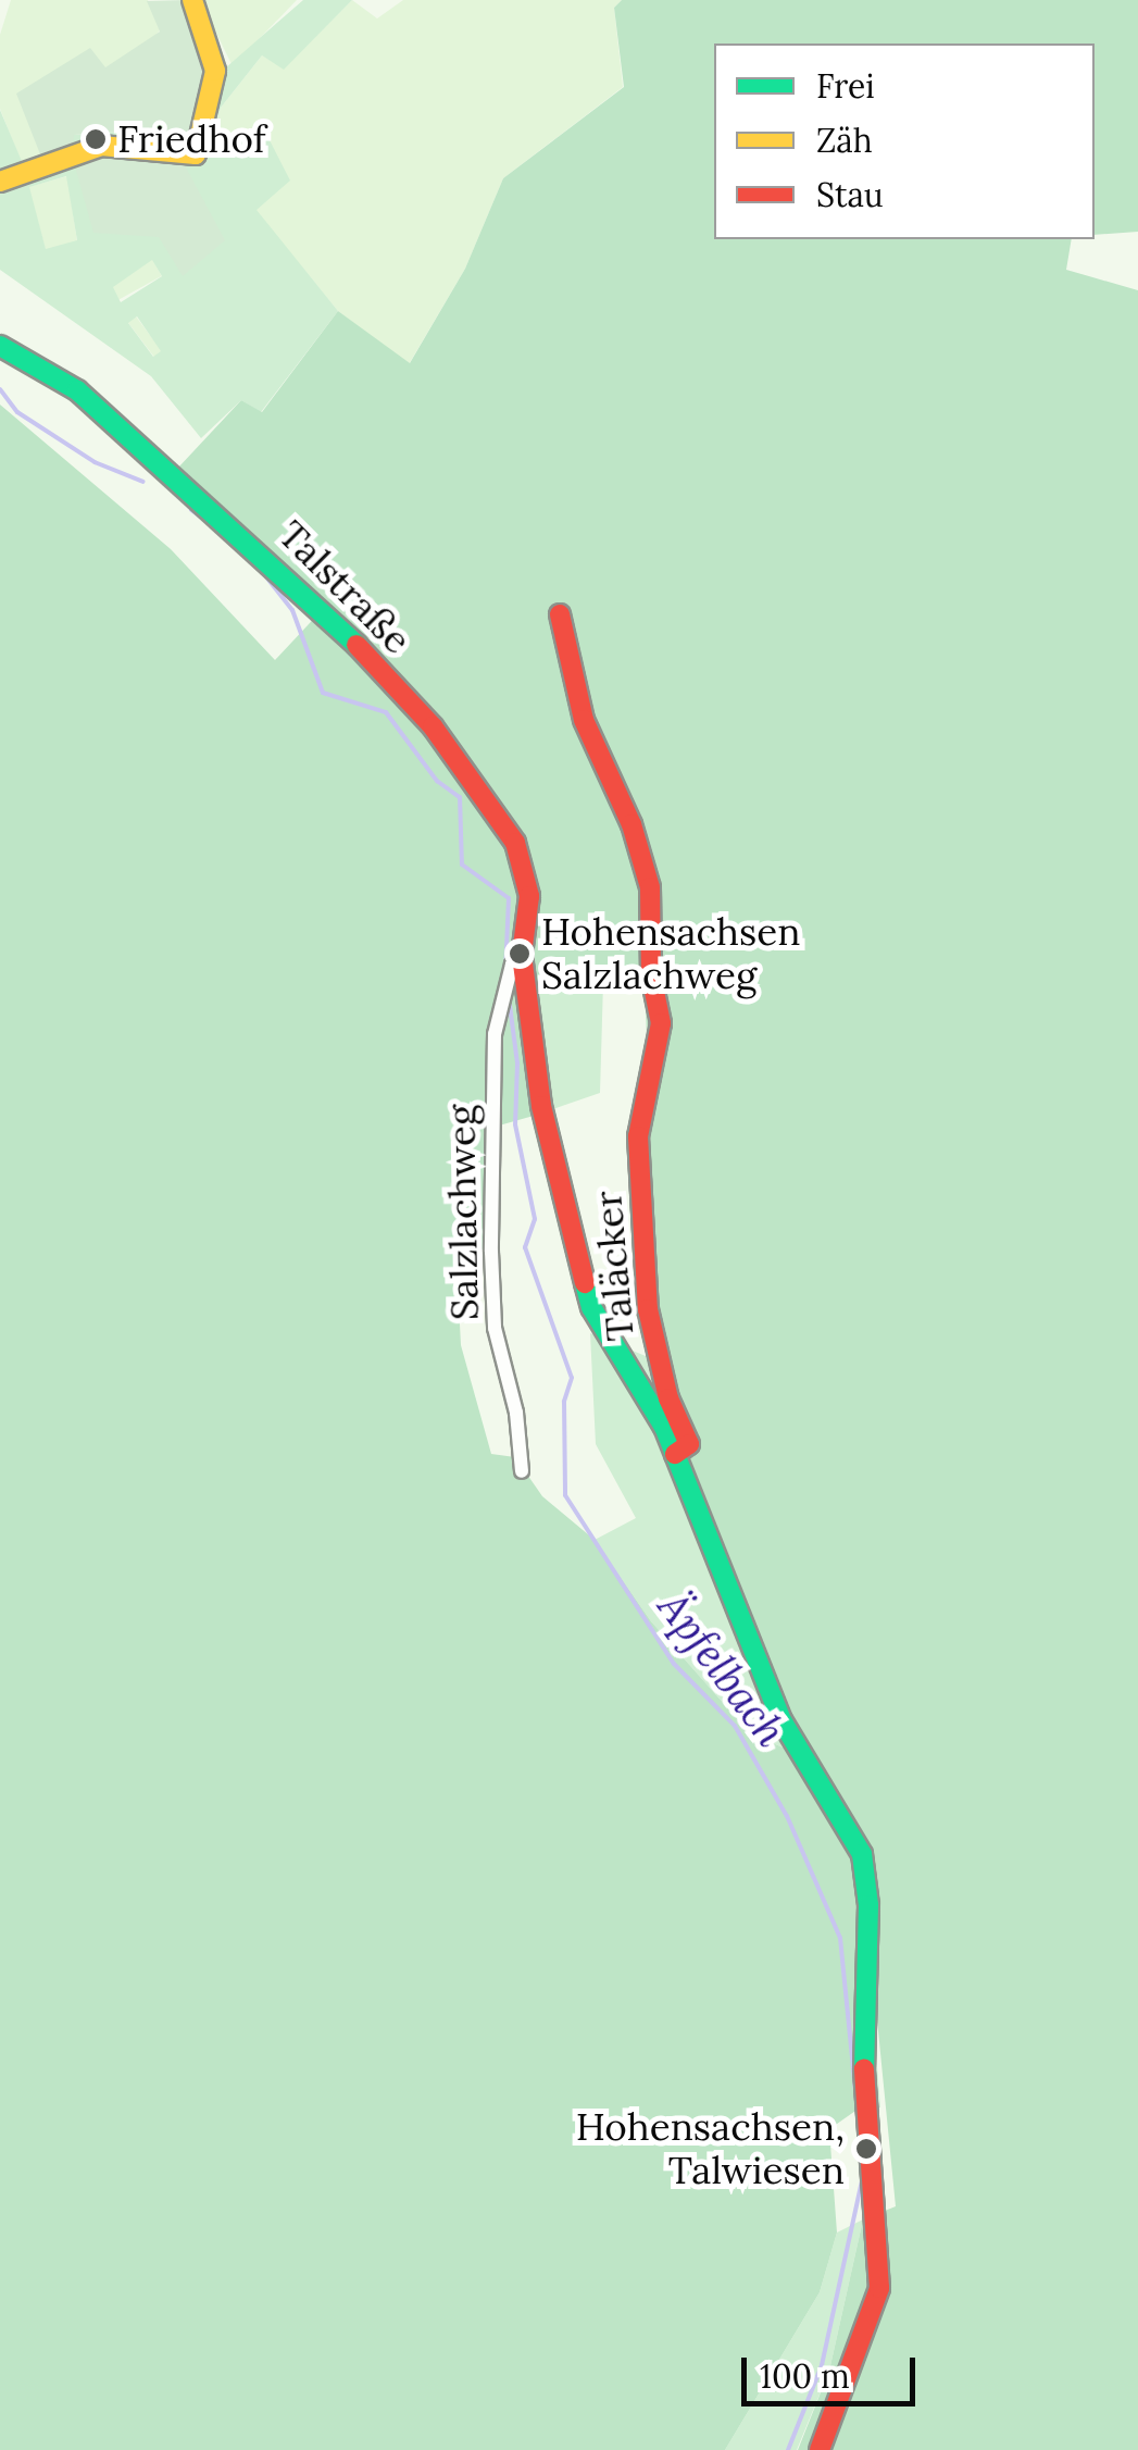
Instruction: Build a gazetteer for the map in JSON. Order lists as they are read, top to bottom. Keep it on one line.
{"streets":{"street":["Talstraße","Salzlachweg","Taläcker"]},"crossings":[["Talstraße","Salzlachweg"],["Talstraße","Taläcker"],["Salzlachweg","Taläcker"]],"water":["Äpfelbach"],"places":["Friedhof","Hohensachsen Salzlachweg","Hohensachsen, Talwiesen"],"legend":["Frei","Zäh","Stau"],"scale_bar":"100 m"}
